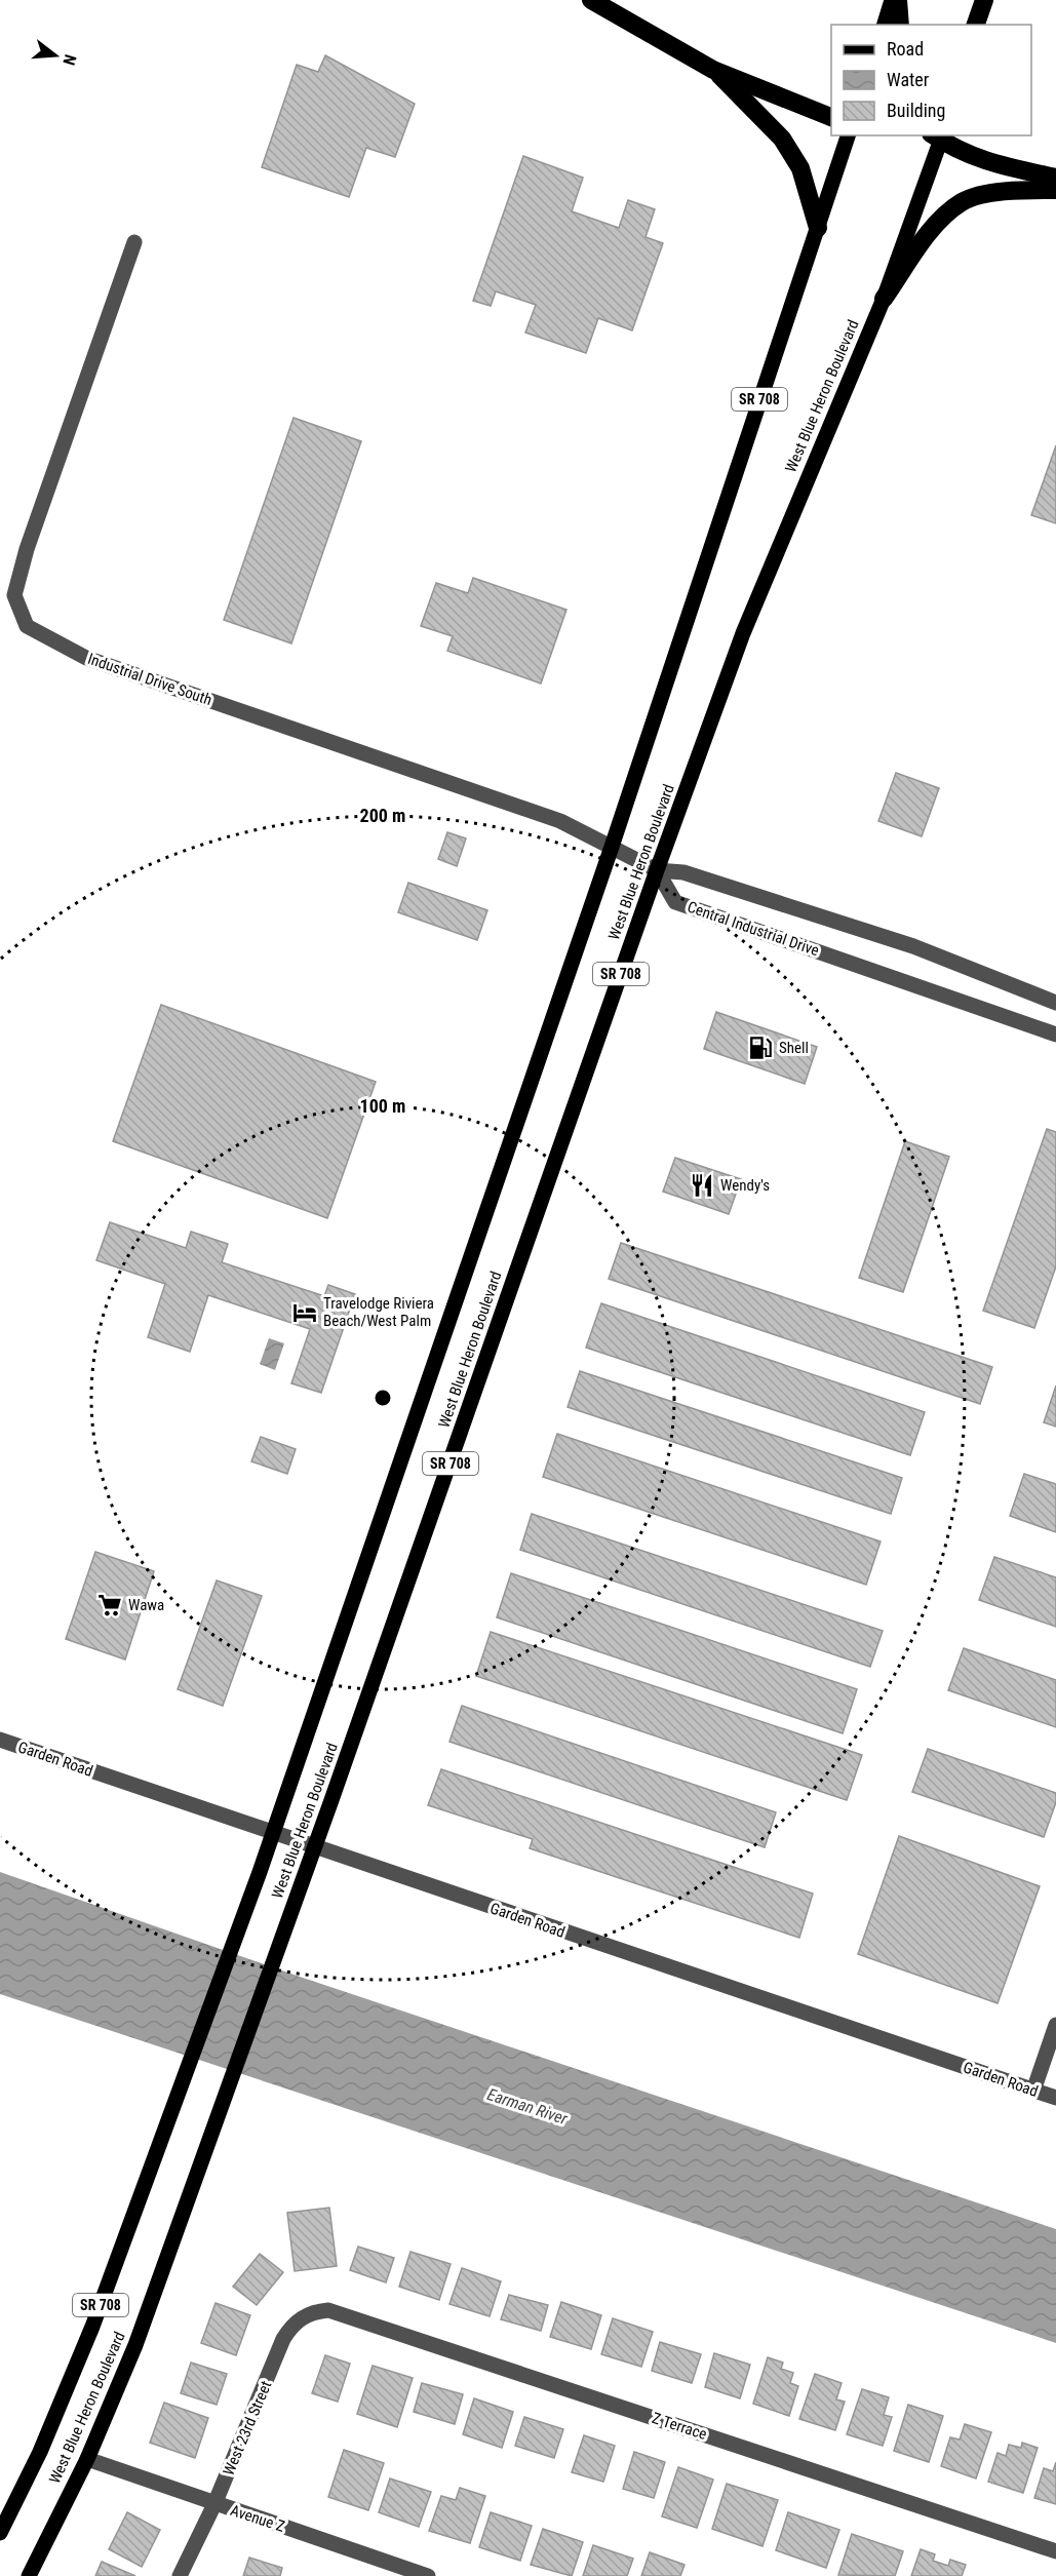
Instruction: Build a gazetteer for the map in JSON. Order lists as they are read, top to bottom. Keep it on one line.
{"streets":{"main road":["West Blue Heron Boulevard","SR 708"],"street":["Industrial Drive South","Central Industrial Drive","Garden Road","Z Terrace","West 23rd Street","Avenue Z"]},"crossings":[["West Blue Heron Boulevard","Industrial Drive South"],["West Blue Heron Boulevard","Central Industrial Drive"],["West Blue Heron Boulevard","Garden Road"],["West Blue Heron Boulevard","Avenue Z"],["Industrial Drive South","Central Industrial Drive"],["Z Terrace","West 23rd Street"],["West 23rd Street","Avenue Z"]],"water":["Earman River"],"places":{"fuel station":["Shell"],"restaurant":["Wendy's"],"hotel":["Travelodge Riviera Beach/West Palm"],"supermarket":["Wawa"]},"legend":["Road","Water","Building"],"north":"right","rings":["200 m","100 m"]}
